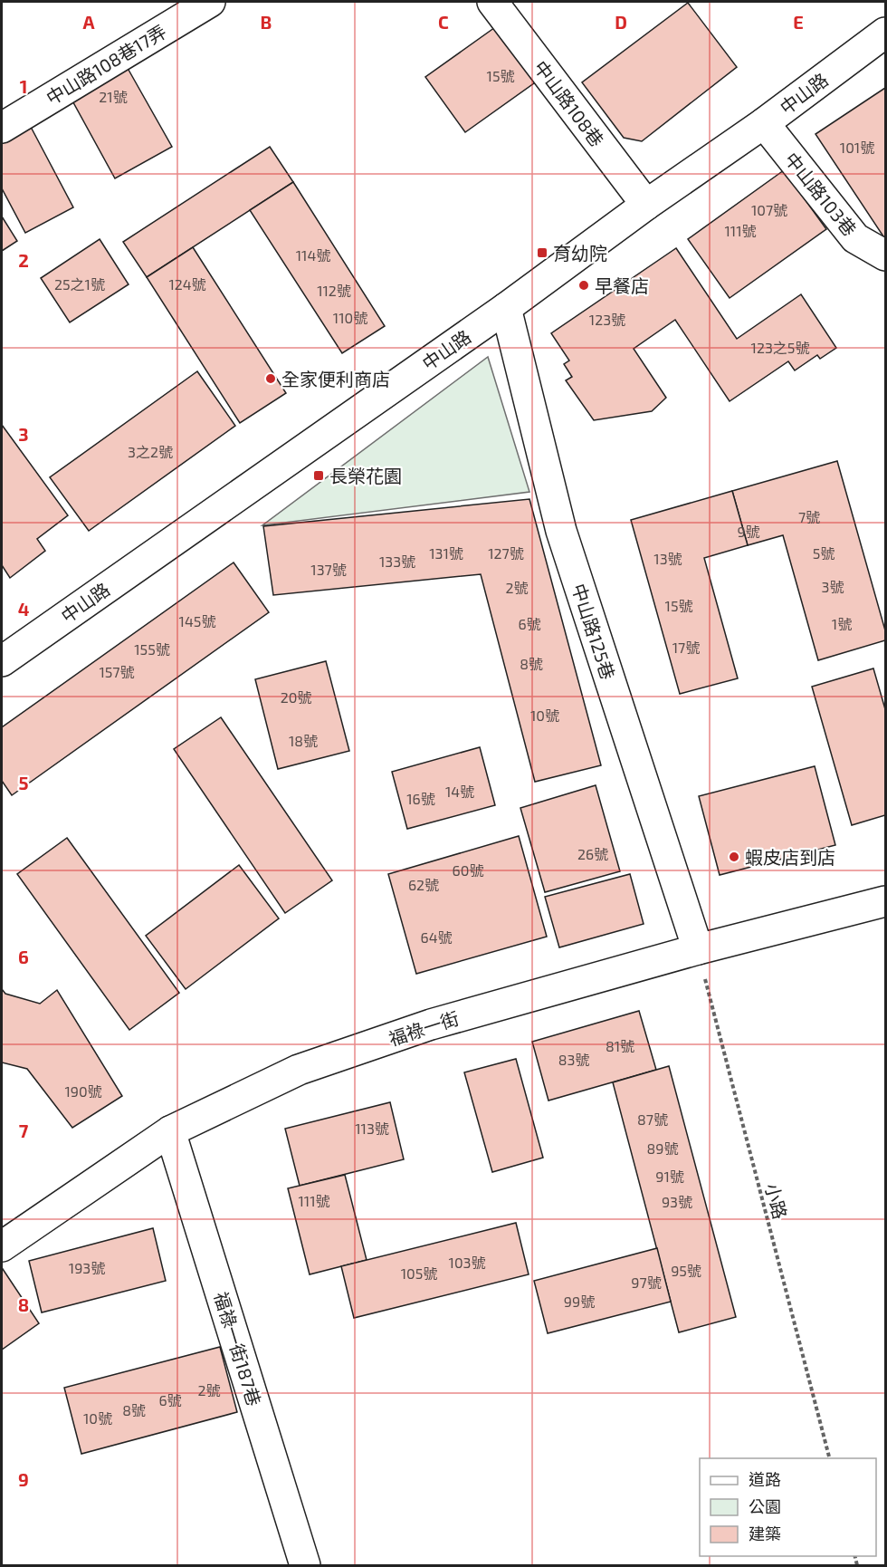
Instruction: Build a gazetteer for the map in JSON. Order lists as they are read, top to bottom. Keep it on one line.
{"streets":{"street":["中山路108巷17弄","中山路","中山路108巷","中山路103巷","中山路125巷","福祿一街","福祿一街187巷"],"path":["小路"]},"crossings":[["中山路","中山路108巷"],["中山路","中山路103巷"],["中山路","中山路125巷"],["中山路125巷","福祿一街"],["中山路125巷","小路"],["福祿一街","小路"],["福祿一街","福祿一街187巷"]],"places":{"transit":["育幼院","長榮花園"],"other":["早餐店","全家便利商店","蝦皮店到店"]},"house_numbers":["15號","21號","101號","107號","111號","114號","25之1號","124號","112號","110號","123號","123之5號","3之2號","7號","9號","131號","127號","5號","13號","133號","137號","3號","2號","15號","145號","6號","1號","17號","155號","8號","157號","20號","10號","18號","14號","16號","26號","60號","62號","64號","81號","83號","190號","87號","113號","89號","91號","111號","93號","103號","193號","95號","105號","97號","99號","2號","6號","8號","10號"],"legend":["道路","公園","建築"],"grid":{"columns":["A","B","C","D","E"],"rows":["1","2","3","4","5","6","7","8","9"]}}
